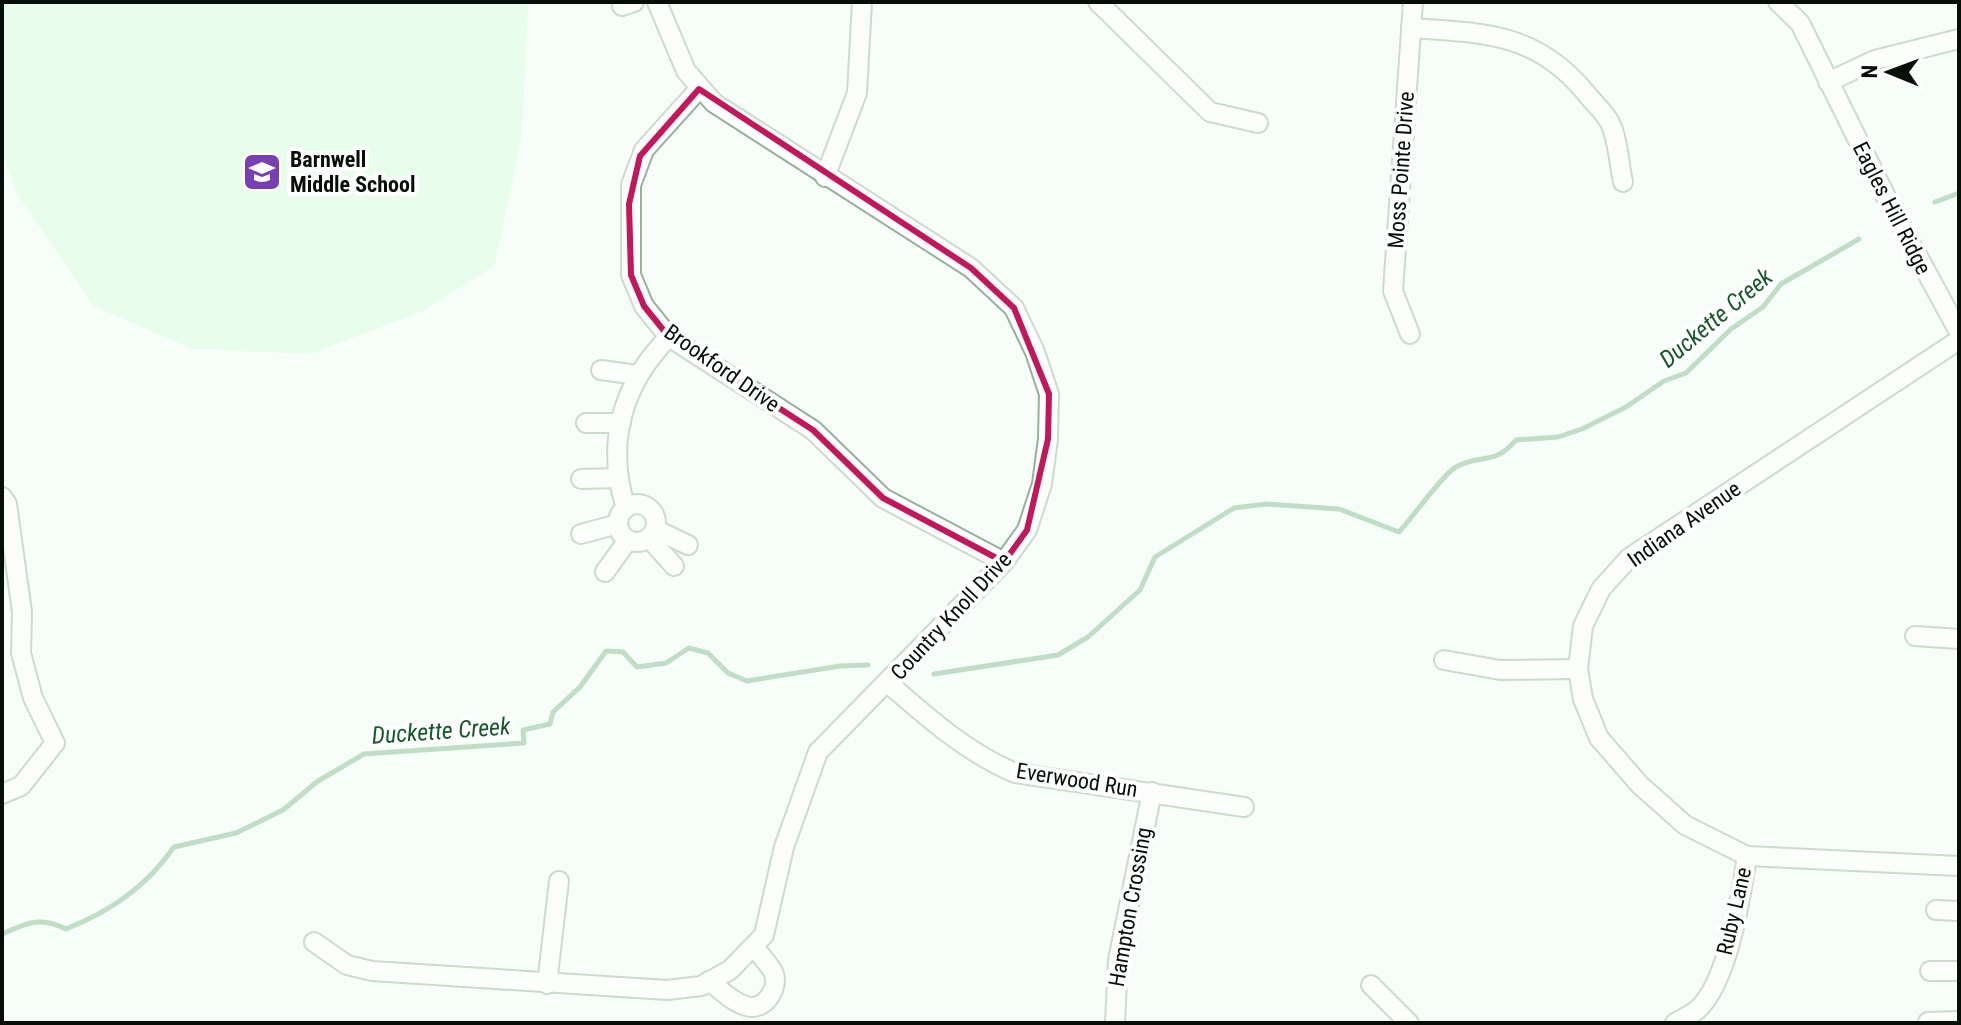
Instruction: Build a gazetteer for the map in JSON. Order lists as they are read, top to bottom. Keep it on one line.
{"streets":{"street":["Moss Pointe Drive","Eagles Hill Ridge","Brookford Drive","Indiana Avenue","Country Knoll Drive","Everwood Run","Hampton Crossing","Ruby Lane"]},"crossings":[["Brookford Drive","Country Knoll Drive"],["Indiana Avenue","Ruby Lane"],["Country Knoll Drive","Everwood Run"],["Everwood Run","Hampton Crossing"]],"water":["Duckette Creek"],"places":{"school or university":["Barnwell Middle School"]},"north":"left"}
